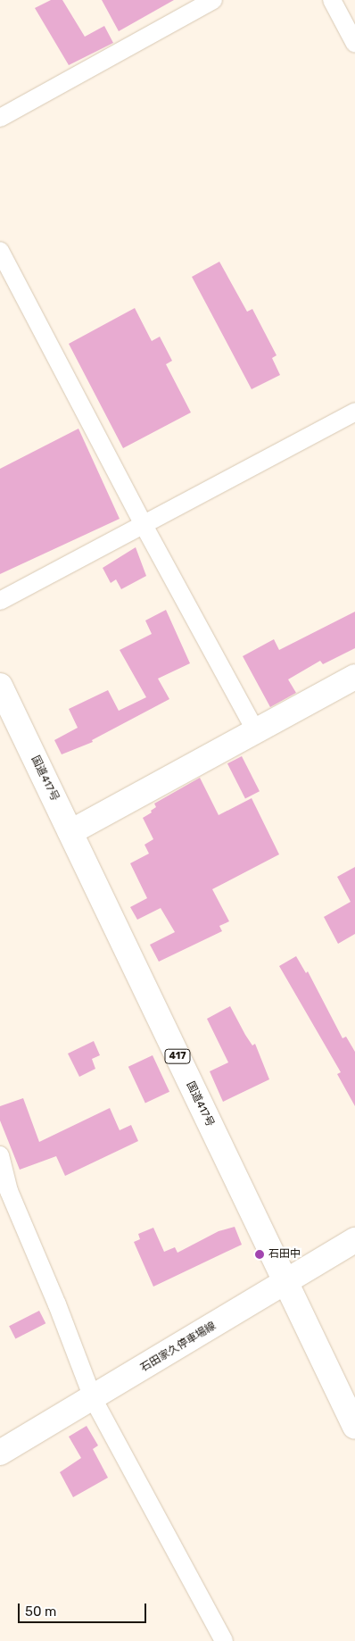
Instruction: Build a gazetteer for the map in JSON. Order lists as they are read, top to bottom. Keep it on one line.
{"streets":{"main road":["国道417号","417","石田家久停車場線"]},"crossings":[["国道417号","石田家久停車場線"]],"places":["石田中"],"scale_bar":"50 m"}
